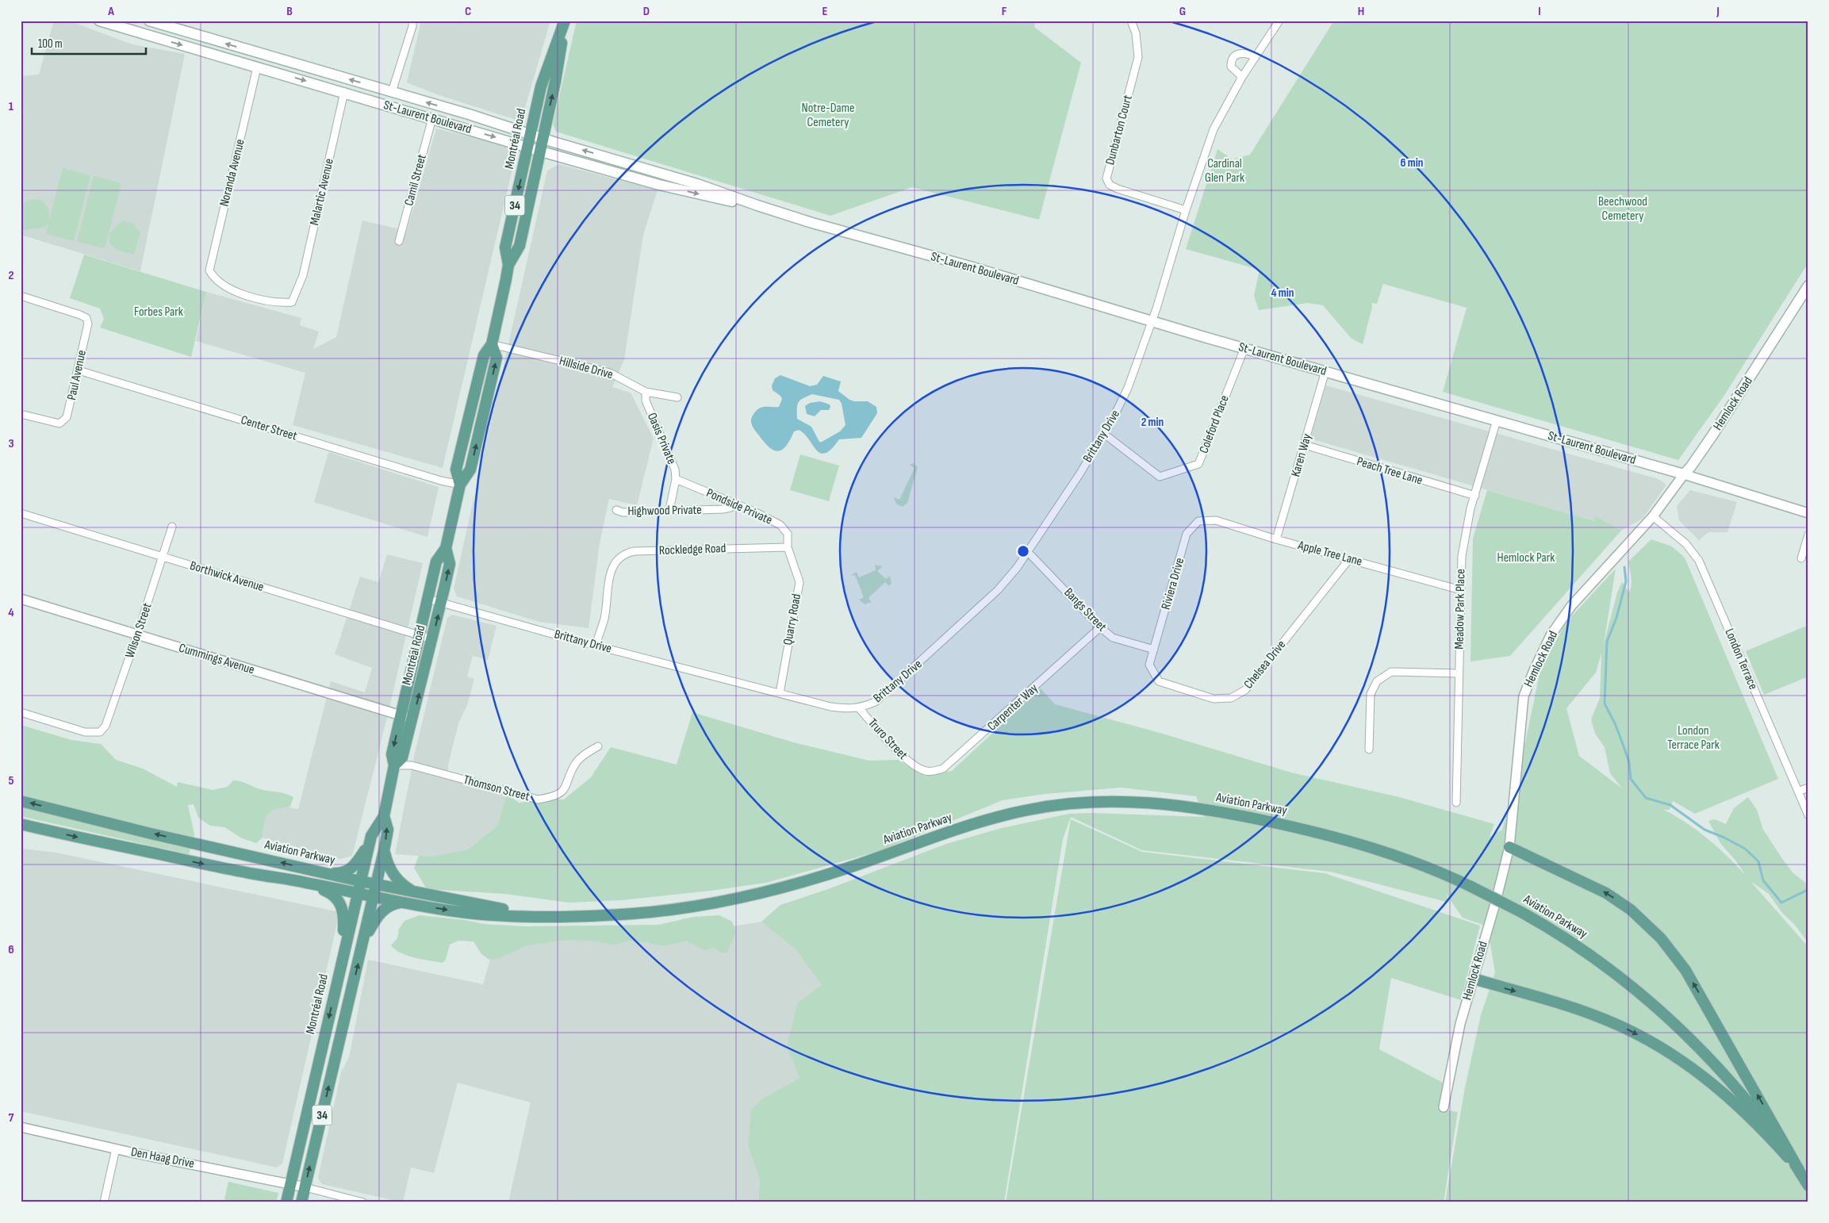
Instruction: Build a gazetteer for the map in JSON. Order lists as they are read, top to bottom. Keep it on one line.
{"streets":{"main road":["St-Laurent Boulevard","Montréal Road","34","Hemlock Road","Aviation Parkway"],"street":["Dunbarton Court","Noranda Avenue","Camil Street","Malartic Avenue","Hillside Drive","Paul Avenue","Coleford Place","Center Street","Brittany Drive","Oasis Private","Karen Way","Peach Tree Lane","Pondside Private","Highwood Private","Rockledge Road","Apple Tree Lane","Borthwick Avenue","Riviera Drive","Meadow Park Place","Bangs Street","Quarry Road","Wilson Street","Cummings Avenue","London Terrace","Chelsea Drive","Carpenter Way","Truro Street","Thomson Street","Den Haag Drive"]},"crossings":[["St-Laurent Boulevard","Montréal Road"],["St-Laurent Boulevard","Noranda Avenue"],["St-Laurent Boulevard","Camil Street"],["St-Laurent Boulevard","Malartic Avenue"],["St-Laurent Boulevard","Hemlock Road"],["St-Laurent Boulevard","Coleford Place"],["St-Laurent Boulevard","Brittany Drive"],["St-Laurent Boulevard","Karen Way"],["St-Laurent Boulevard","Meadow Park Place"],["Montréal Road","Hillside Drive"],["Montréal Road","Center Street"],["Montréal Road","Brittany Drive"],["Montréal Road","Borthwick Avenue"],["Montréal Road","Cummings Avenue"],["Montréal Road","Thomson Street"],["Montréal Road","Aviation Parkway"],["Montréal Road","Den Haag Drive"],["Noranda Avenue","Malartic Avenue"],["Hillside Drive","Oasis Private"],["Paul Avenue","Center Street"],["Hemlock Road","London Terrace"],["Coleford Place","Brittany Drive"],["Brittany Drive","Rockledge Road"],["Brittany Drive","Bangs Street"],["Brittany Drive","Quarry Road"],["Brittany Drive","Truro Street"],["Oasis Private","Pondside Private"],["Oasis Private","Highwood Private"],["Karen Way","Peach Tree Lane"],["Karen Way","Apple Tree Lane"],["Peach Tree Lane","Meadow Park Place"],["Pondside Private","Highwood Private"],["Pondside Private","Rockledge Road"],["Pondside Private","Quarry Road"],["Rockledge Road","Quarry Road"],["Apple Tree Lane","Riviera Drive"],["Apple Tree Lane","Meadow Park Place"],["Apple Tree Lane","Chelsea Drive"],["Borthwick Avenue","Wilson Street"],["Riviera Drive","Bangs Street"],["Riviera Drive","Chelsea Drive"],["Bangs Street","Chelsea Drive"],["Bangs Street","Carpenter Way"],["Wilson Street","Cummings Avenue"],["Carpenter Way","Truro Street"]],"parks":["Notre-Dame Cemetery","Cardinal Glen Park","Beechwood Cemetery","Forbes Park","Hemlock Park","London Terrace Park"],"scale_bar":"100 m","grid":{"columns":["A","B","C","D","E","F","G","H","I","J"],"rows":["1","2","3","4","5","6","7"]},"rings":["6 min","4 min","2 min"]}
